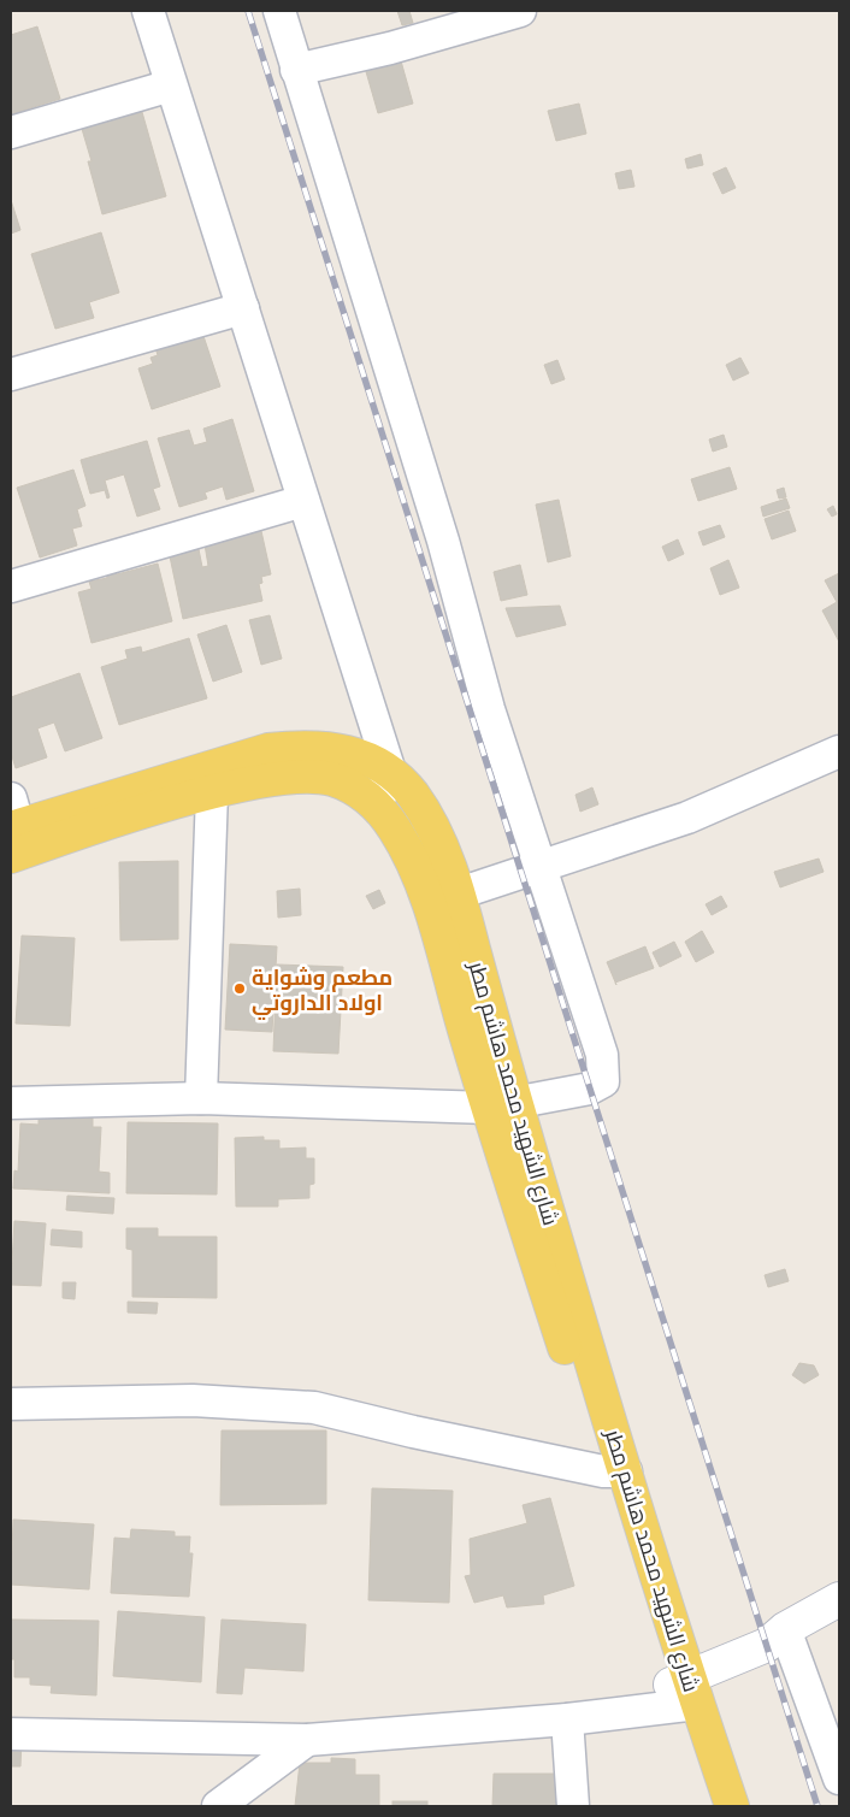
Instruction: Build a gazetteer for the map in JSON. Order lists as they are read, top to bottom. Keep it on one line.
{"streets":{"main road":["شارع الشهيد محمد هاشم مطر"]},"places":["مطعم وشواية اولاد الداروتي"]}
